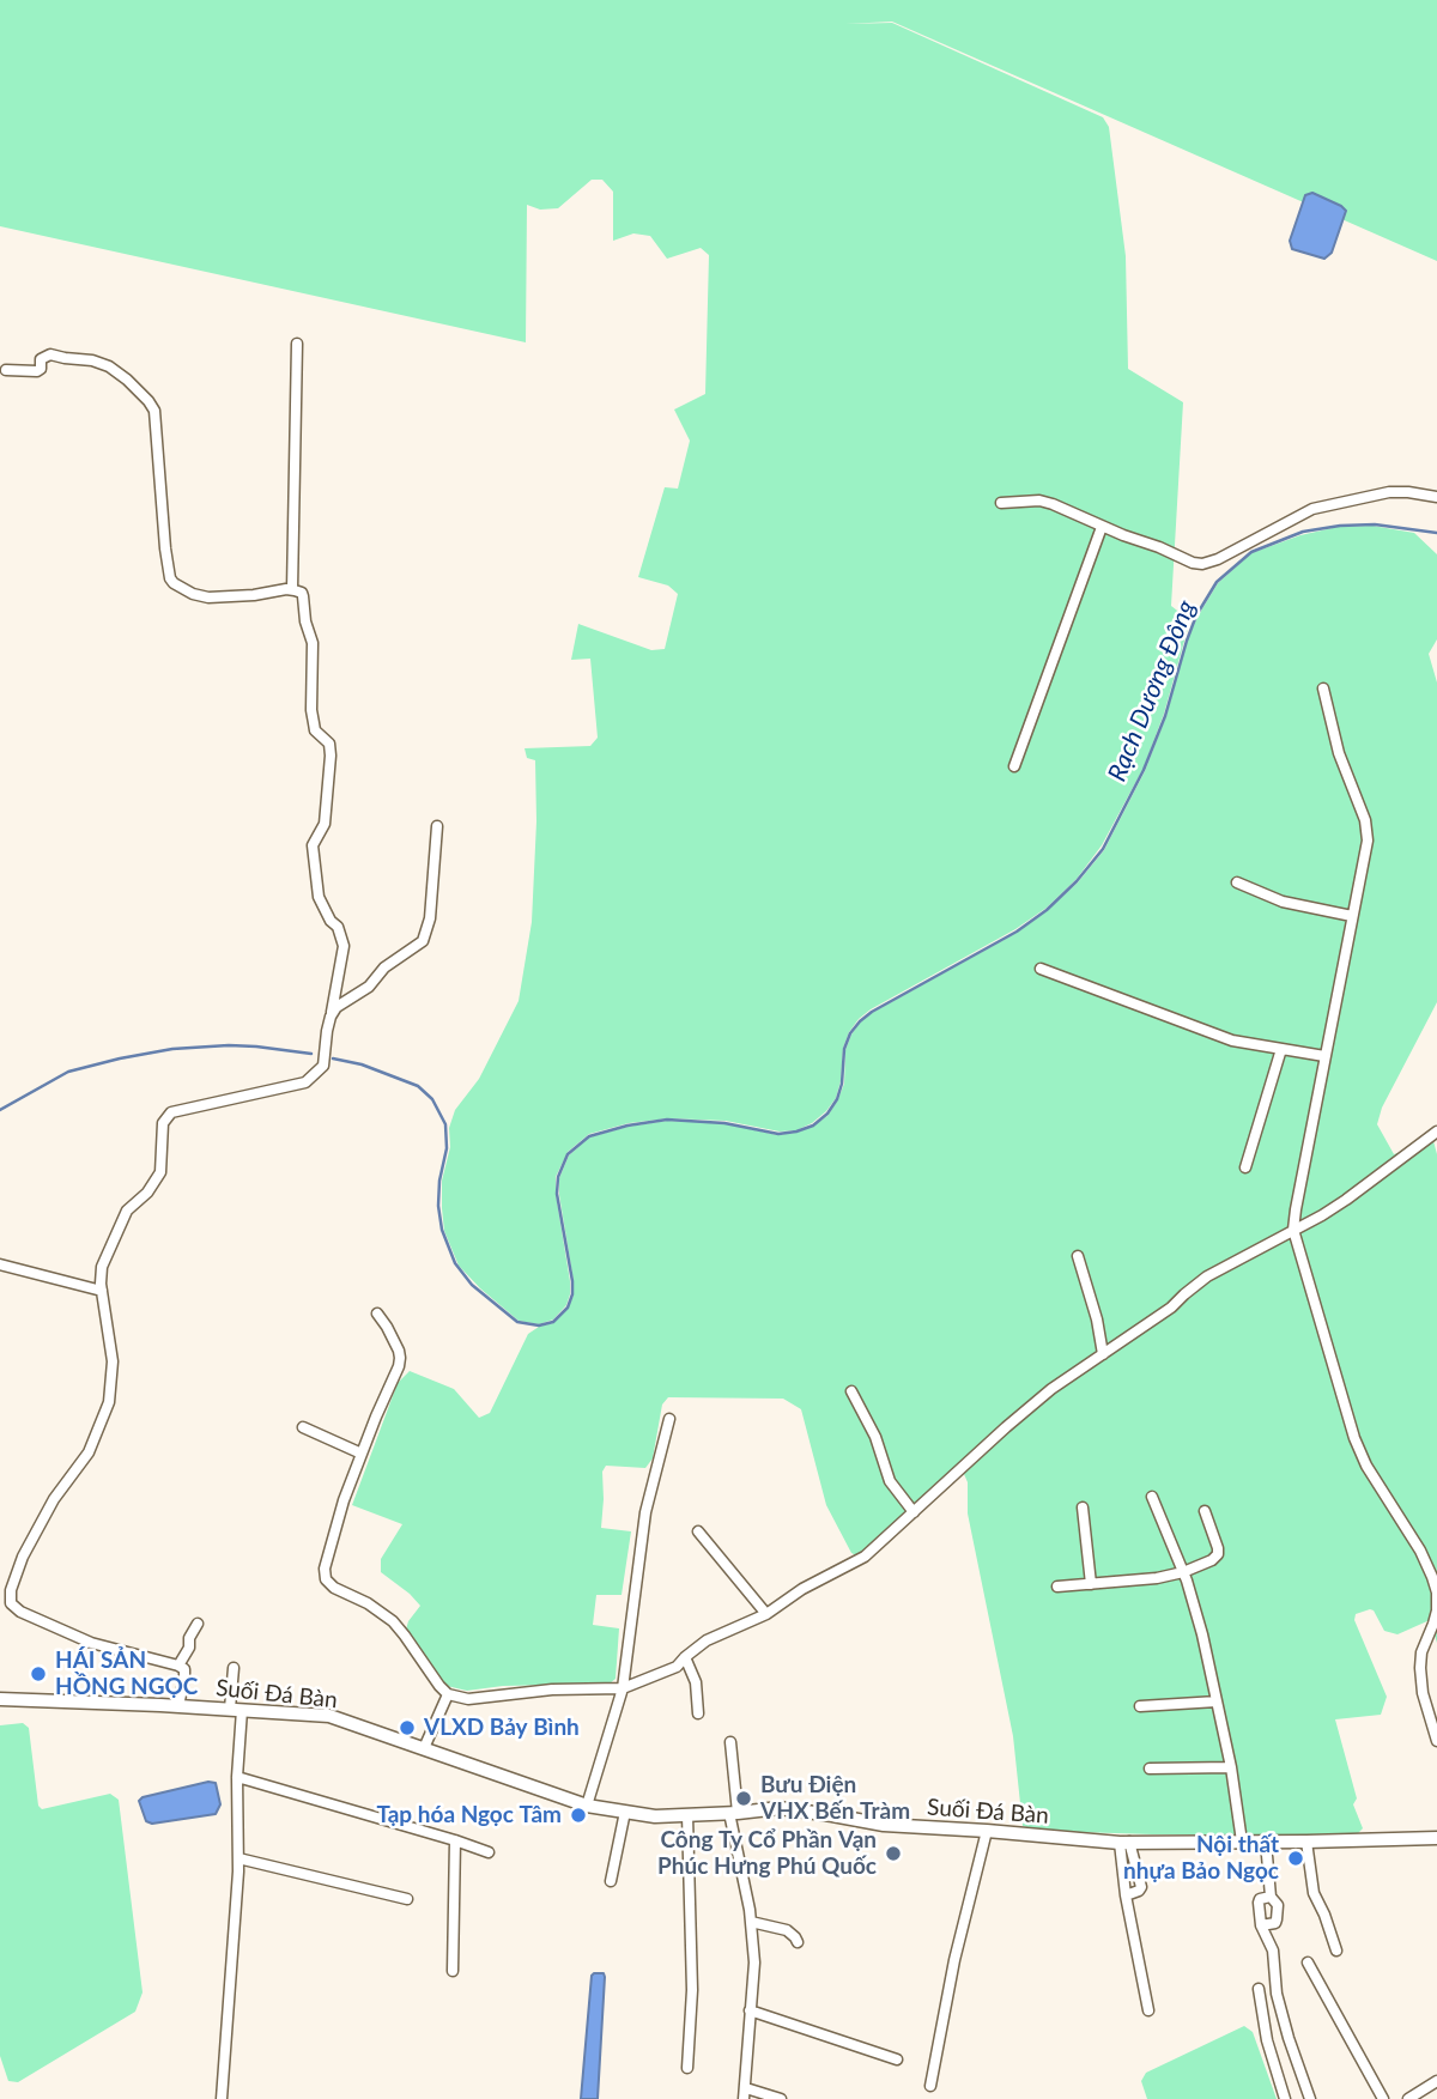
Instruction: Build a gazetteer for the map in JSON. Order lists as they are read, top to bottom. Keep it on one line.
{"streets":{"street":["Suối Đá Bàn"]},"water":["Rạch Dương Đông"],"places":["HÁI SẢN HỒNG NGỌC","VLXD Bảy Bình","Bưu Điện VHX Bến Tràm","Tạp hóa Ngọc Tâm","Công Ty Cổ Phần Vạn Phúc Hưng Phú Quốc","Nội thất nhựa Bảo Ngọc"]}
